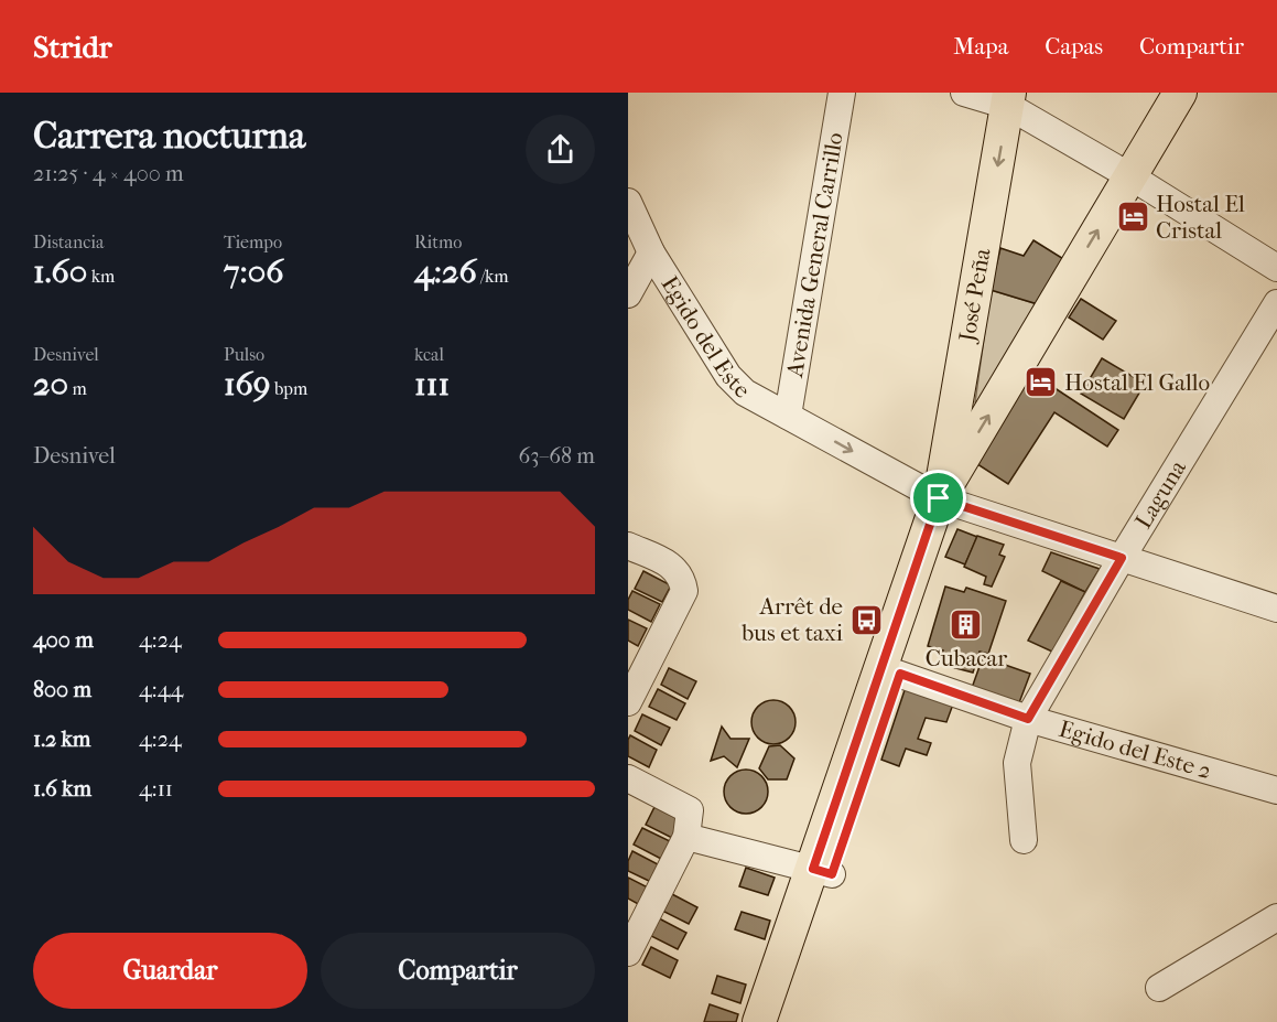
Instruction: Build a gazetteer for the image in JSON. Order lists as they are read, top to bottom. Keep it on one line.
{"streets":{"main road":["José Peña"],"street":["Avenida General Carrillo","Egido del Este","Laguna","Egido del Este 2"]},"crossings":[["Avenida General Carrillo","Egido del Este"],["José Peña","Egido del Este"],["Egido del Este","Laguna"],["Laguna","Egido del Este 2"]],"places":{"hotel":["Hostal El Cristal","Hostal El Gallo"],"bus stop":["Arrêt de bus et taxi"],"building":["Cubacar"]},"page":{"header":"Stridr","nav":["Mapa","Capas","Compartir"],"heading":["Carrera nocturna","21:25 · 4 × 400 m"],"stats":[["Distancia","1.60 km"],["Tiempo","7:06"],["Ritmo","4:26 /km"],["Desnivel","20 m"],["Pulso","169 bpm"],["kcal","111"]],"chart":["Desnivel","63–68 m"],"list":[{"name":"400 m","note":"4:24"},{"name":"800 m","note":"4:44"},{"name":"1.2 km","note":"4:24"},{"name":"1.6 km","note":"4:11"}],"buttons":["Guardar","Compartir"]}}
